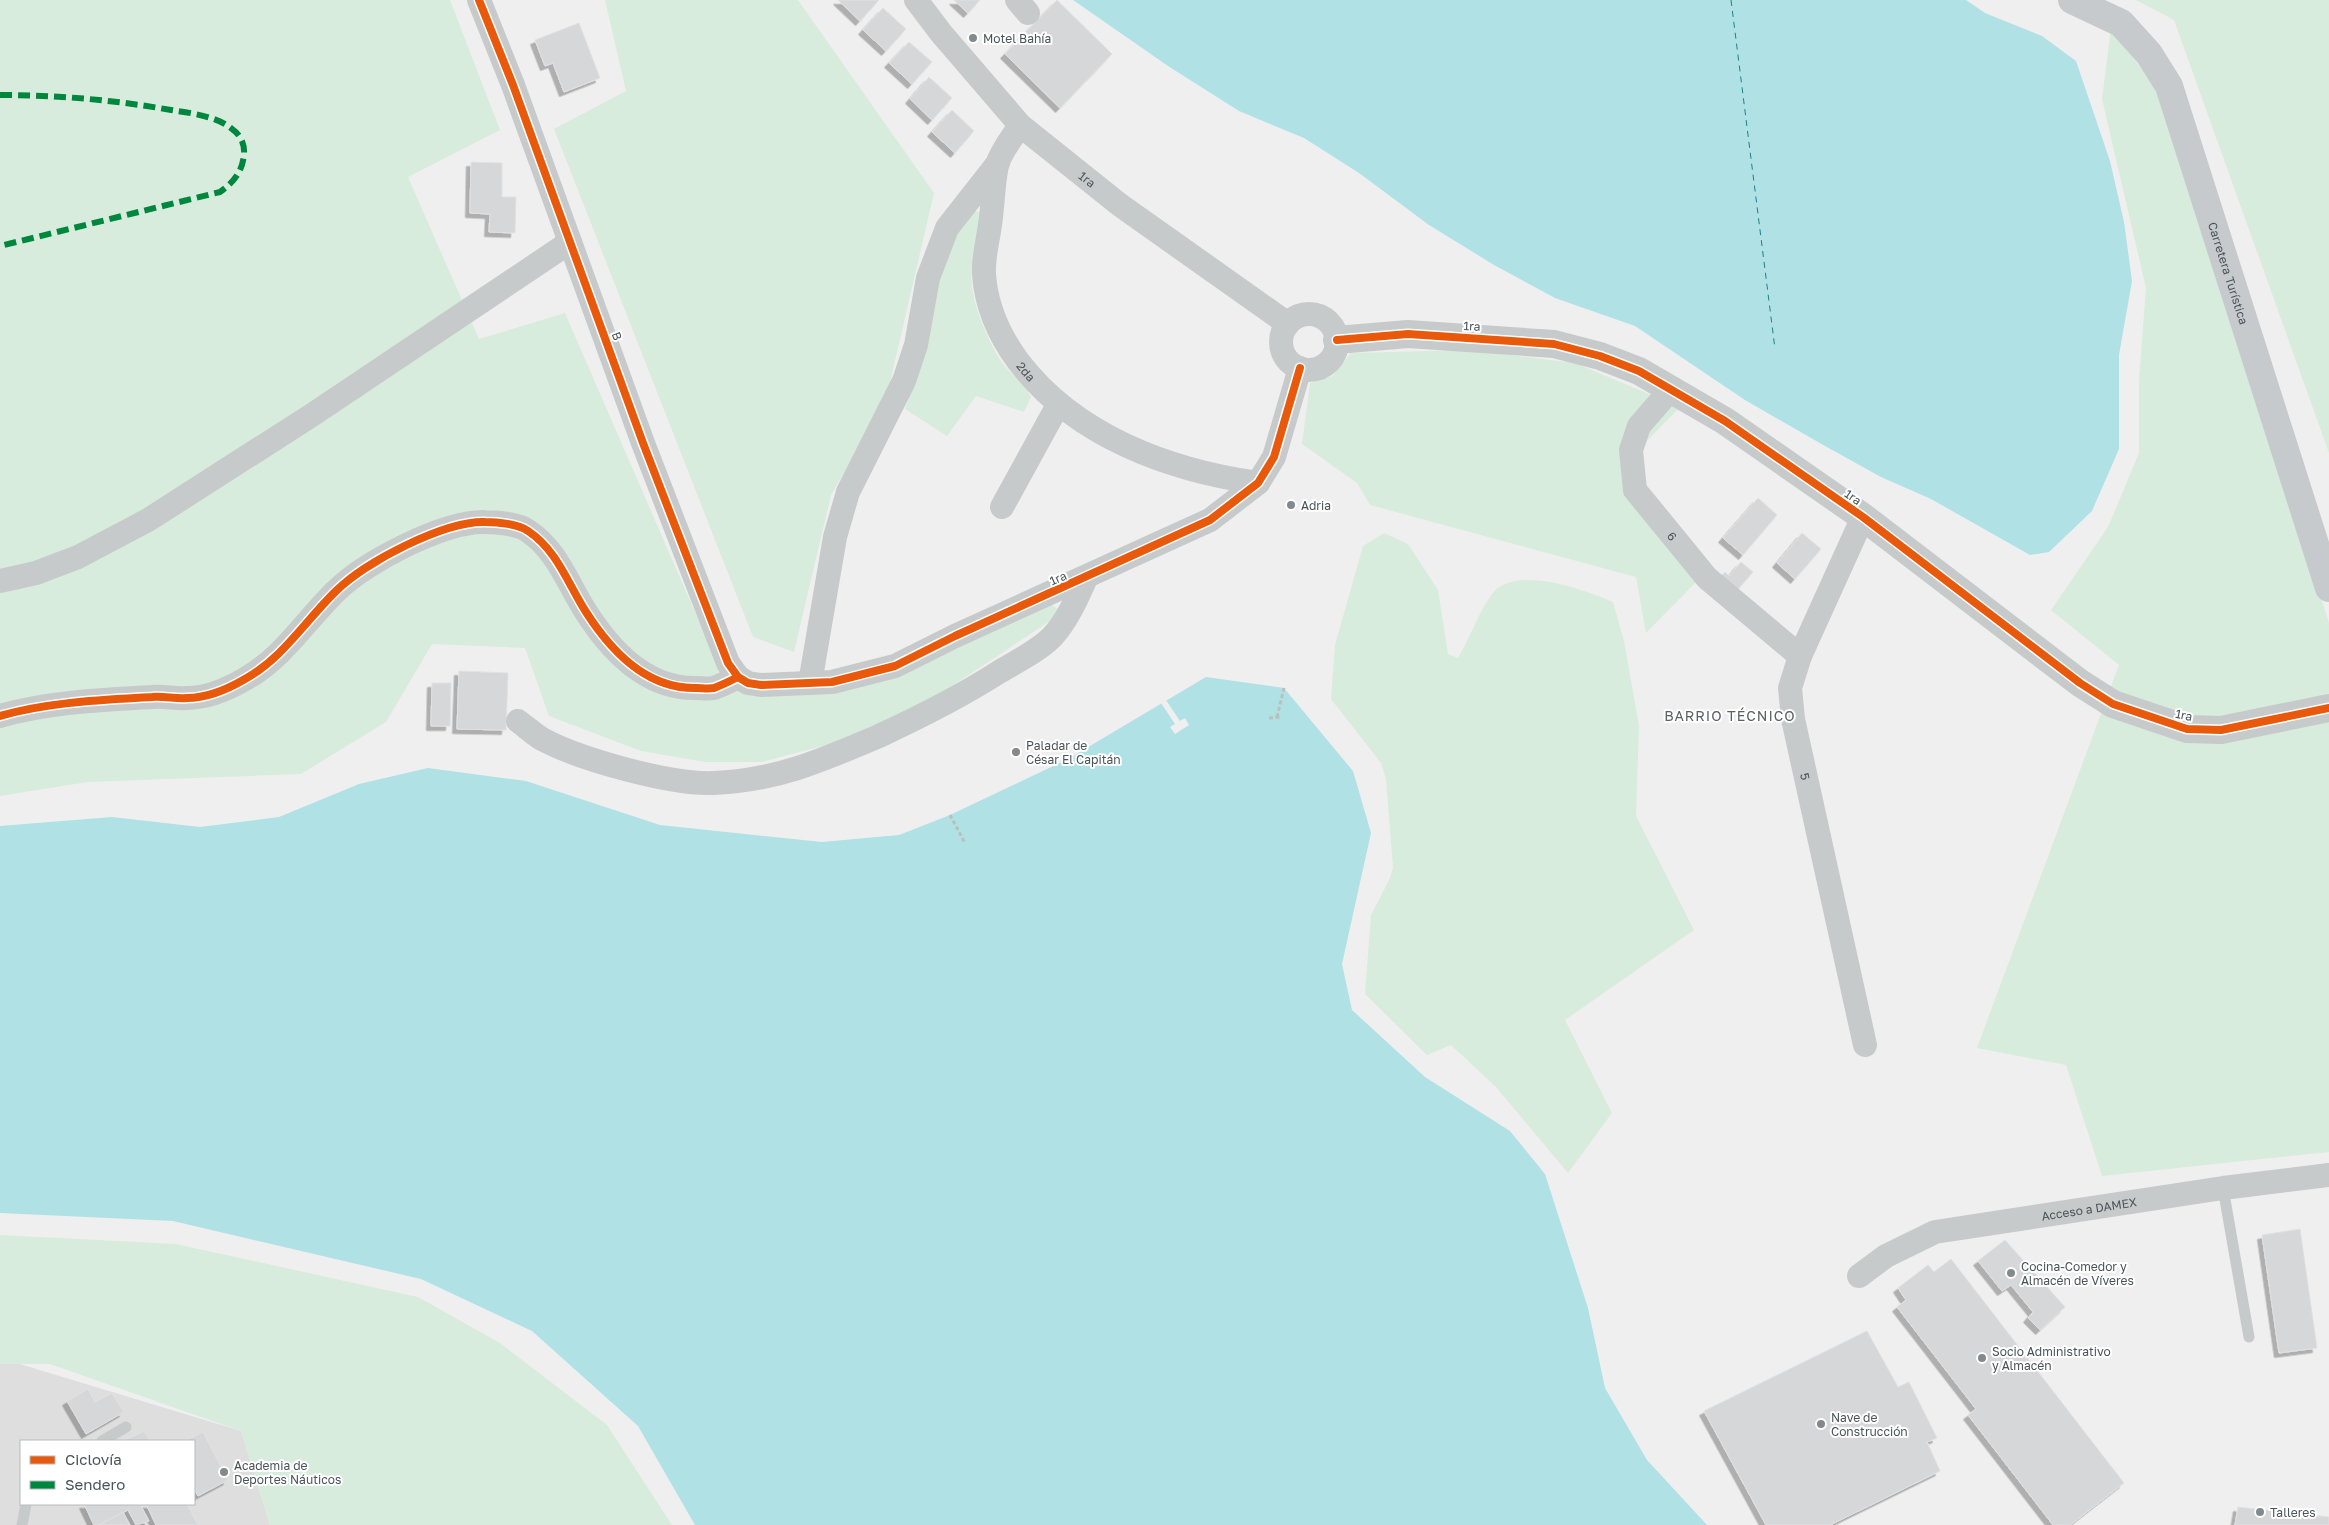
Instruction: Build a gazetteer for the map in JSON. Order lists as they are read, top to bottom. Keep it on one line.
{"streets":{"main road":["Carretera Turística"],"street":["1ra","B","2da","6","5","Acceso a DAMEX"]},"crossings":[["1ra","B"],["1ra","2da"],["1ra","6"],["1ra","5"],["6","5"]],"districts":["BARRIO TÉCNICO"],"places":["Motel Bahía","Adria","Paladar de César El Capitán","Cocina-Comedor y Almacén de Víveres","Socio Administrativo y Almacén","Nave de Construcción","Academia de Deportes Náuticos","Talleres"],"legend":["Ciclovía","Sendero"]}
